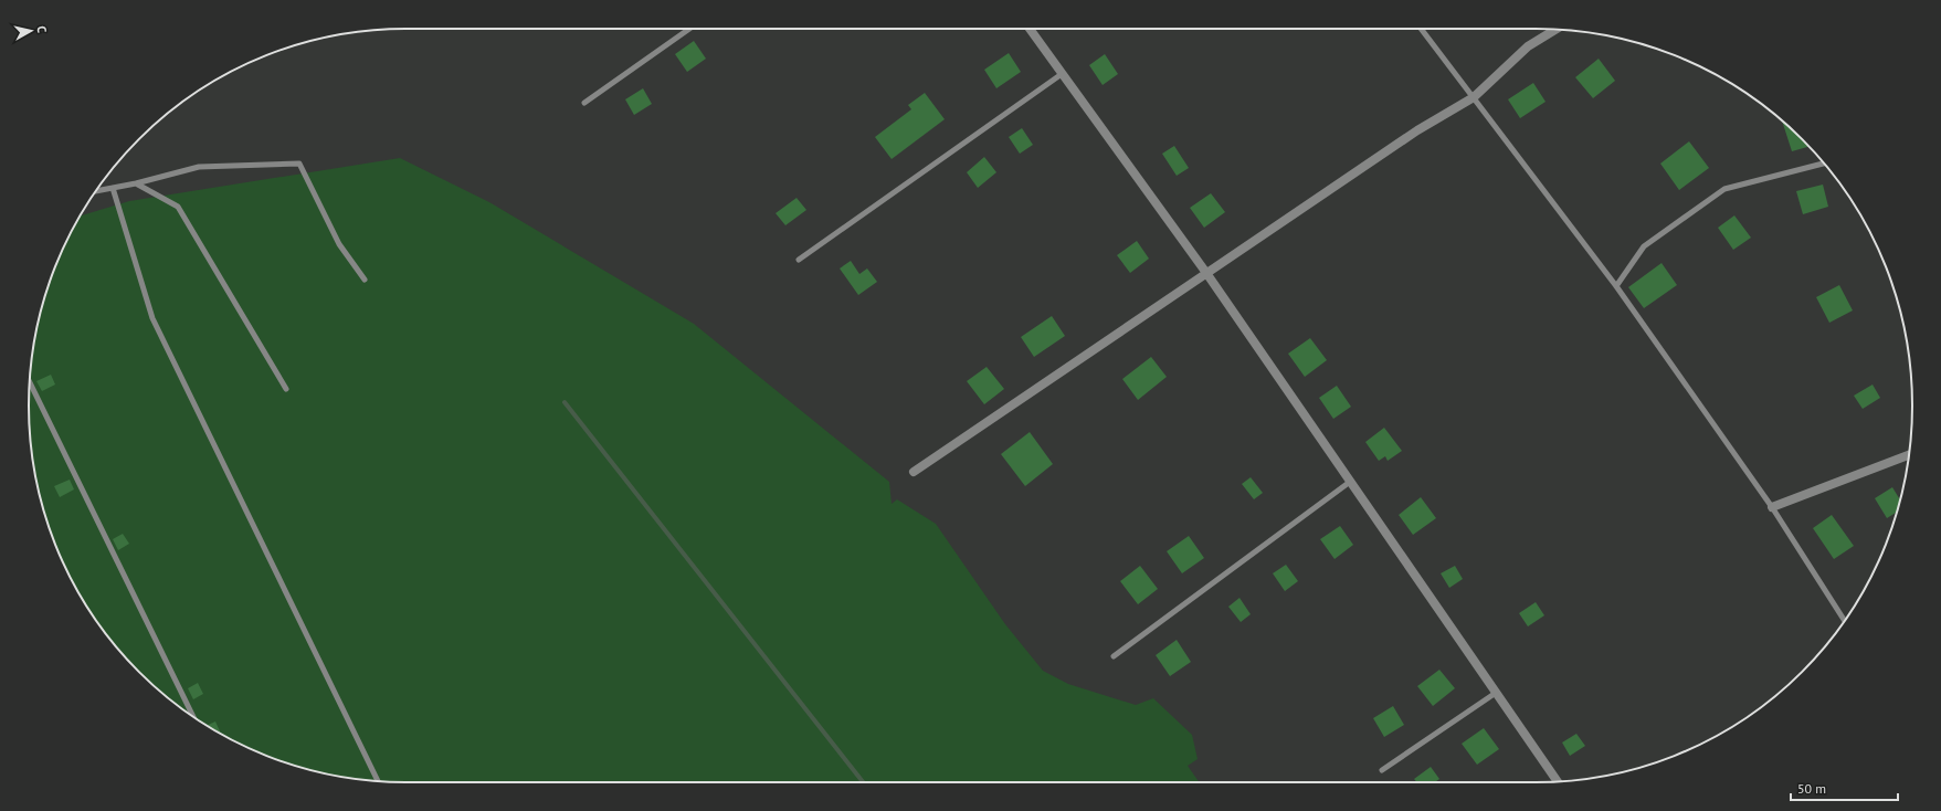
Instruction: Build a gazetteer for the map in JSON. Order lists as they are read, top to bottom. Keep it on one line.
{"scale_bar":"50 m","north":"right"}
